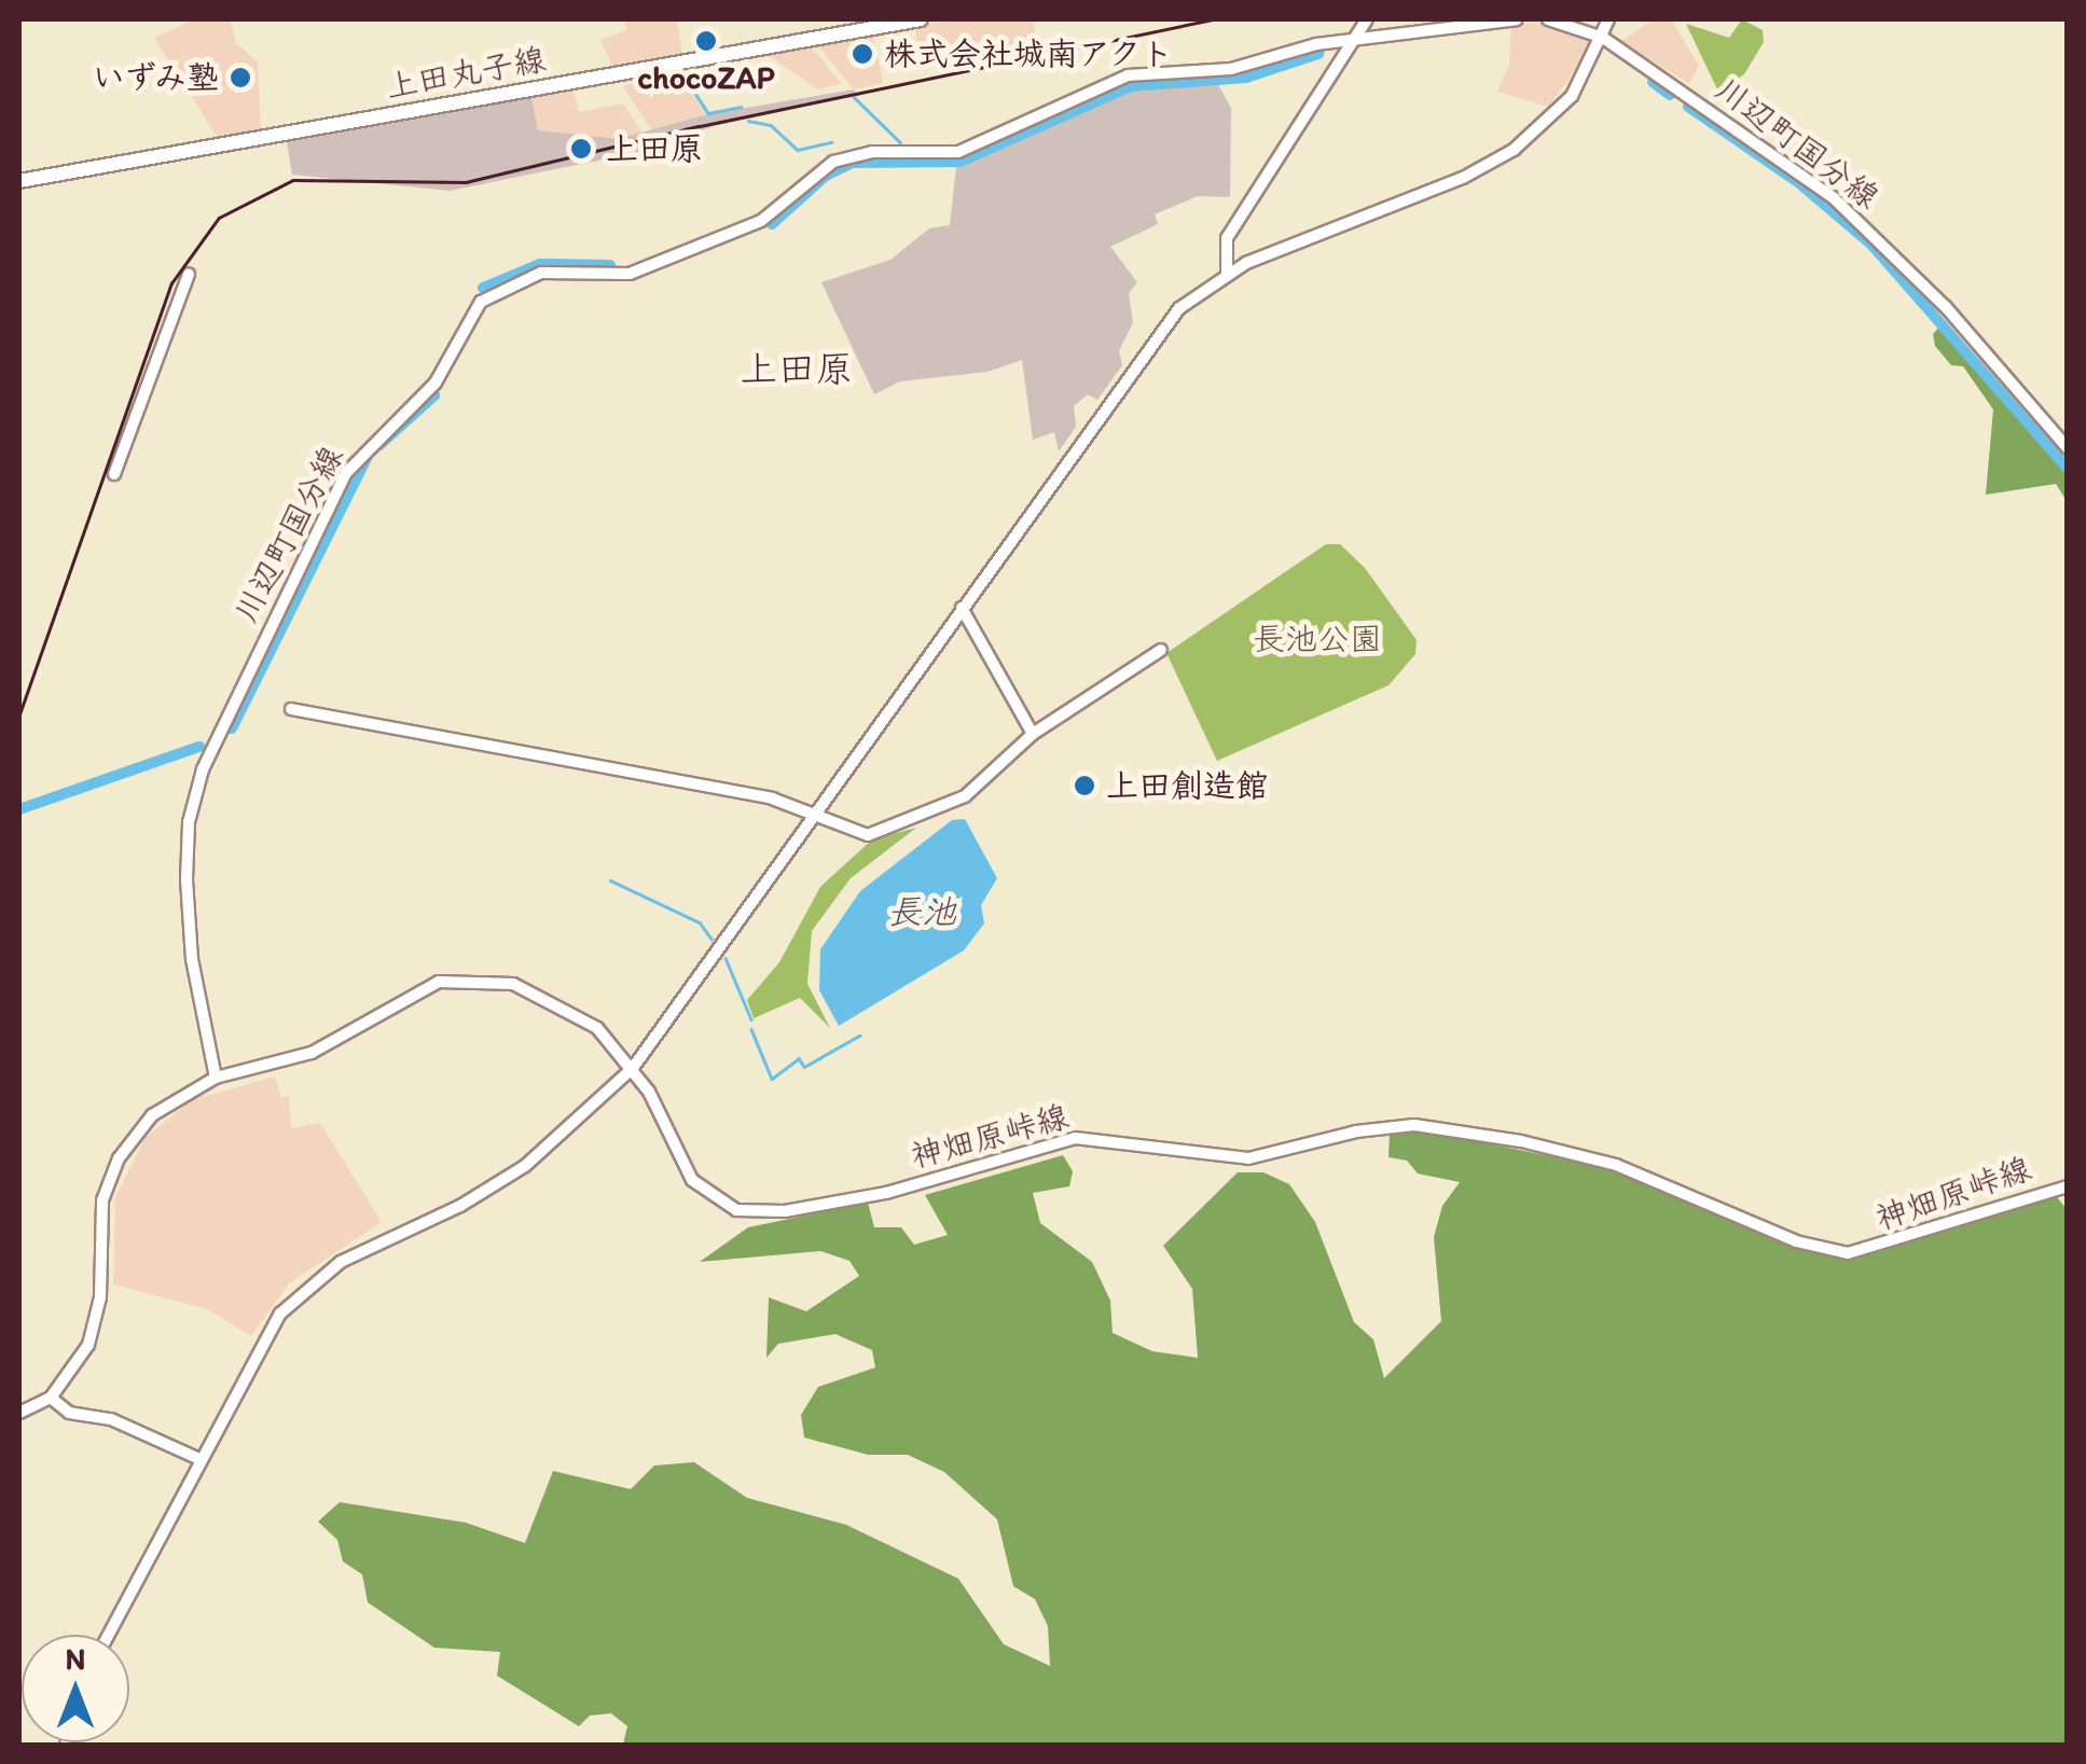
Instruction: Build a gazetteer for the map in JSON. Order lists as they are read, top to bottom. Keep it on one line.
{"streets":{"main road":["上田丸子線"],"street":["川辺町国分線","神畑原峠線"]},"crossings":[["川辺町国分線","神畑原峠線"]],"districts":["上田原"],"water":["長池"],"parks":["長池公園"],"places":["chocoZAP","株式会社城南アクト","いずみ塾","上田原","上田創造館"],"north":"top"}
